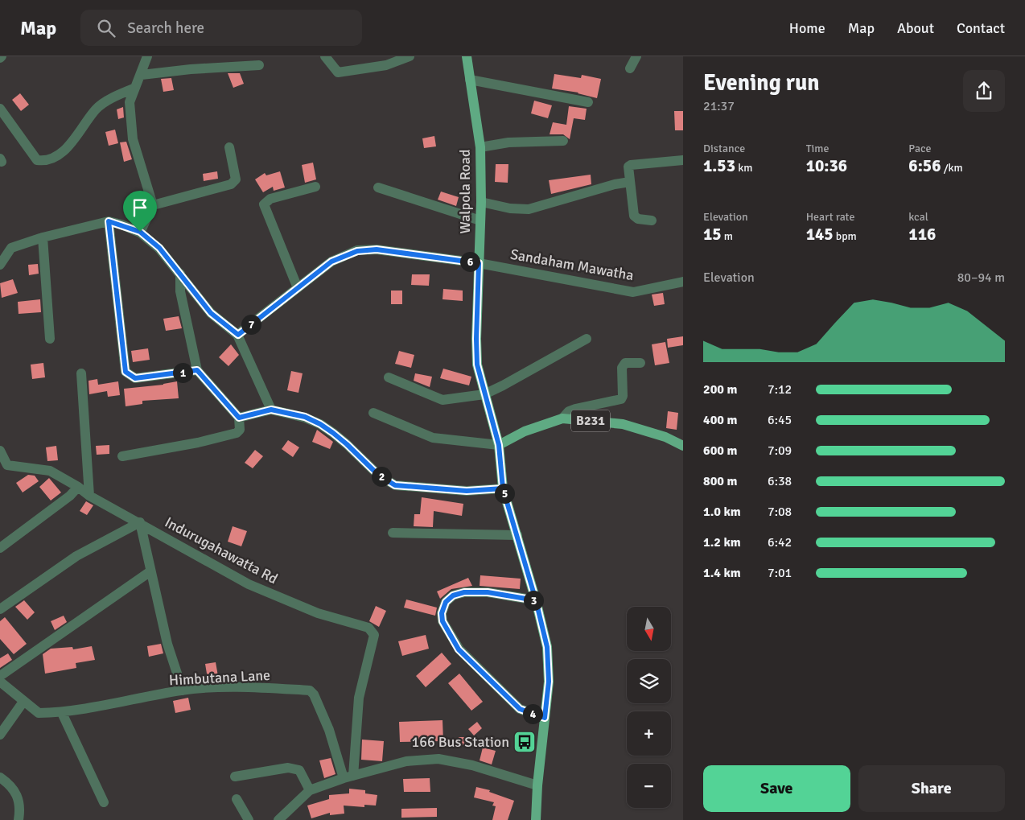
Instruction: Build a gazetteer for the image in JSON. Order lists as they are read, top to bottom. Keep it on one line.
{"streets":{"main road":["Walpola Road","B231"],"street":["Sandaham Mawatha","Indurugahawatta Rd","Himbutana Lane"]},"crossings":[["Walpola Road","Sandaham Mawatha"],["Walpola Road","B231"],["Indurugahawatta Rd","Himbutana Lane"]],"places":{"bus stop":["166 Bus Station"]},"north":"bottom","page":{"header":"Map","search":"Search here","nav":["Home","Map","About","Contact"],"heading":["Evening run","21:37"],"stats":[["Distance","1.53 km"],["Time","10:36"],["Pace","6:56 /km"],["Elevation","15 m"],["Heart rate","145 bpm"],["kcal","116"]],"pins":["6","7","1","2","5","3","4"],"chart":["Elevation","80–94 m"],"list":[{"name":"200 m","note":"7:12"},{"name":"400 m","note":"6:45"},{"name":"600 m","note":"7:09"},{"name":"800 m","note":"6:38"},{"name":"1.0 km","note":"7:08"},{"name":"1.2 km","note":"6:42"},{"name":"1.4 km","note":"7:01"}],"map_buttons":["+","−"],"buttons":["Save","Share"]}}
